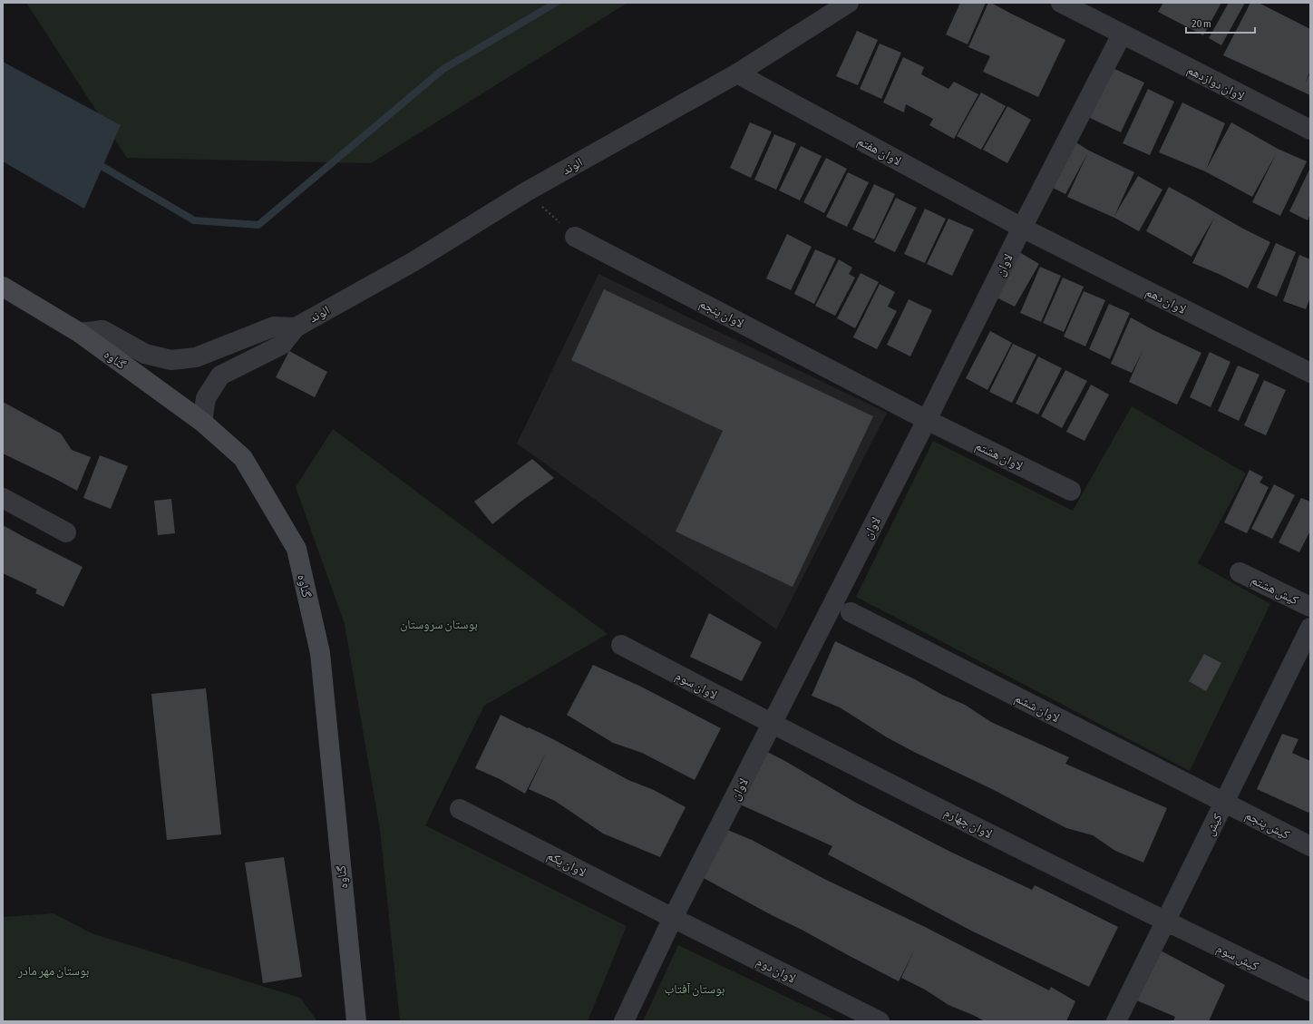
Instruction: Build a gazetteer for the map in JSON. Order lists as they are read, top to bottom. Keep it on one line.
{"streets":{"main road":["گناوه"],"street":["لاوان دوازدهم","لاوان هفتم","الوند","لاوان","لاوان دهم","لاوان پنجم","لاوان هشتم","کیش هشتم","لاوان سوم","لاوان ششم","لاوان چهارم","کیش","کیش پنجم","لاوان یکم","کیش سوم","لاوان دوم"]},"crossings":[["لاوان دوازدهم","لاوان"],["لاوان هفتم","الوند"],["لاوان هفتم","لاوان"],["لاوان هفتم","لاوان دهم"],["لاوان","لاوان دهم"],["لاوان","لاوان پنجم"],["لاوان","لاوان هشتم"],["لاوان","لاوان سوم"],["لاوان","لاوان چهارم"],["لاوان","لاوان یکم"],["لاوان","لاوان دوم"],["لاوان پنجم","لاوان هشتم"],["لاوان سوم","لاوان چهارم"],["لاوان ششم","کیش"],["لاوان ششم","کیش پنجم"],["لاوان چهارم","کیش"],["لاوان چهارم","کیش سوم"],["کیش","کیش پنجم"],["کیش","کیش سوم"],["لاوان یکم","لاوان دوم"]],"parks":["بوستان سروستان","بوستان مهر مادر","بوستان آفتاب"],"scale_bar":"20 m"}
